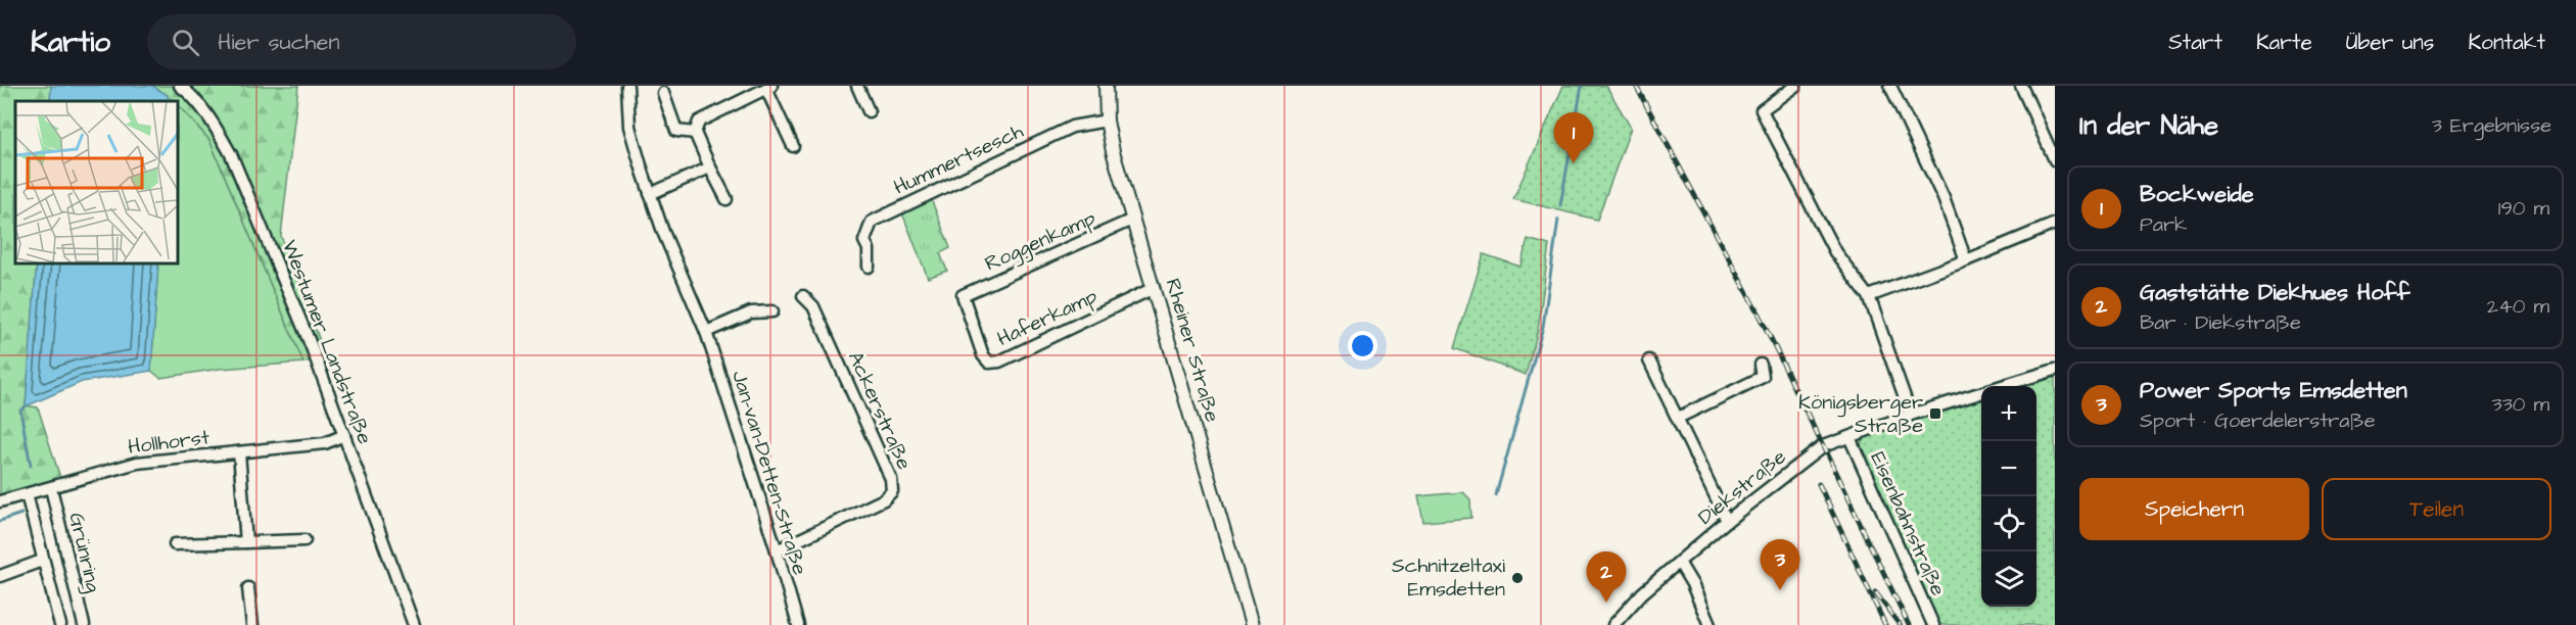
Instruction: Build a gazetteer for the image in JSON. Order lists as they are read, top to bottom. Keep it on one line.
{"streets":{"street":["Hummertsesch","Roggenkamp","Haferkamp","Westumer Landstraße","Rheiner Straße","Ackerstraße","Hollhorst","Jan-van-Detten-Straße","Diekstraße","Eisenbahnstraße","Grünring"]},"crossings":[["Hummertsesch","Rheiner Straße"],["Roggenkamp","Haferkamp"],["Roggenkamp","Rheiner Straße"],["Haferkamp","Rheiner Straße"],["Westumer Landstraße","Hollhorst"],["Ackerstraße","Jan-van-Detten-Straße"],["Hollhorst","Grünring"],["Diekstraße","Eisenbahnstraße"]],"places":{"transit":["Königsberger Straße"],"other":["Schnitzeltaxi Emsdetten"]},"page":{"header":"Kartio","search":"Hier suchen","nav":["Start","Karte","Über uns","Kontakt"],"heading":["In der Nähe","3 Ergebnisse"],"pins":["1","3","2"],"list":[{"mark":"1","name":"Bockweide","note":"Park","value":"190 m"},{"mark":"2","name":"Gaststätte Diekhues Hoff","note":"Bar · Diekstraße","value":"240 m"},{"mark":"3","name":"Power Sports Emsdetten","note":"Sport · Goerdelerstraße","value":"330 m"}],"map_buttons":["+","−"],"buttons":["Speichern","Teilen"]}}
